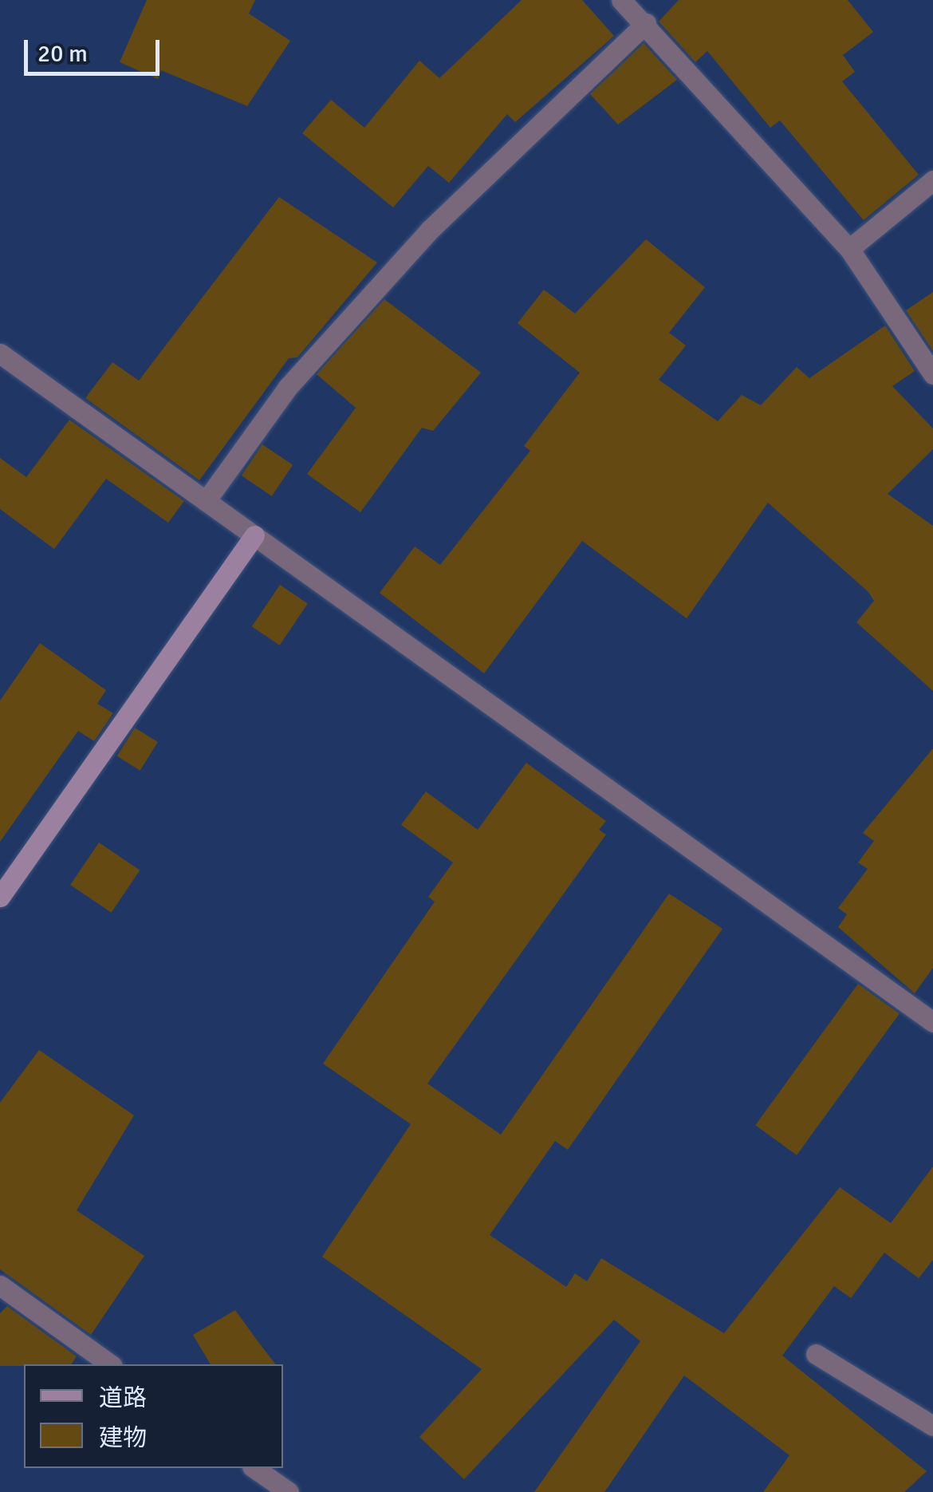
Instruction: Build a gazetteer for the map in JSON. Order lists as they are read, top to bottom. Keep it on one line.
{"legend":["道路","建物"],"scale_bar":"20 m"}
